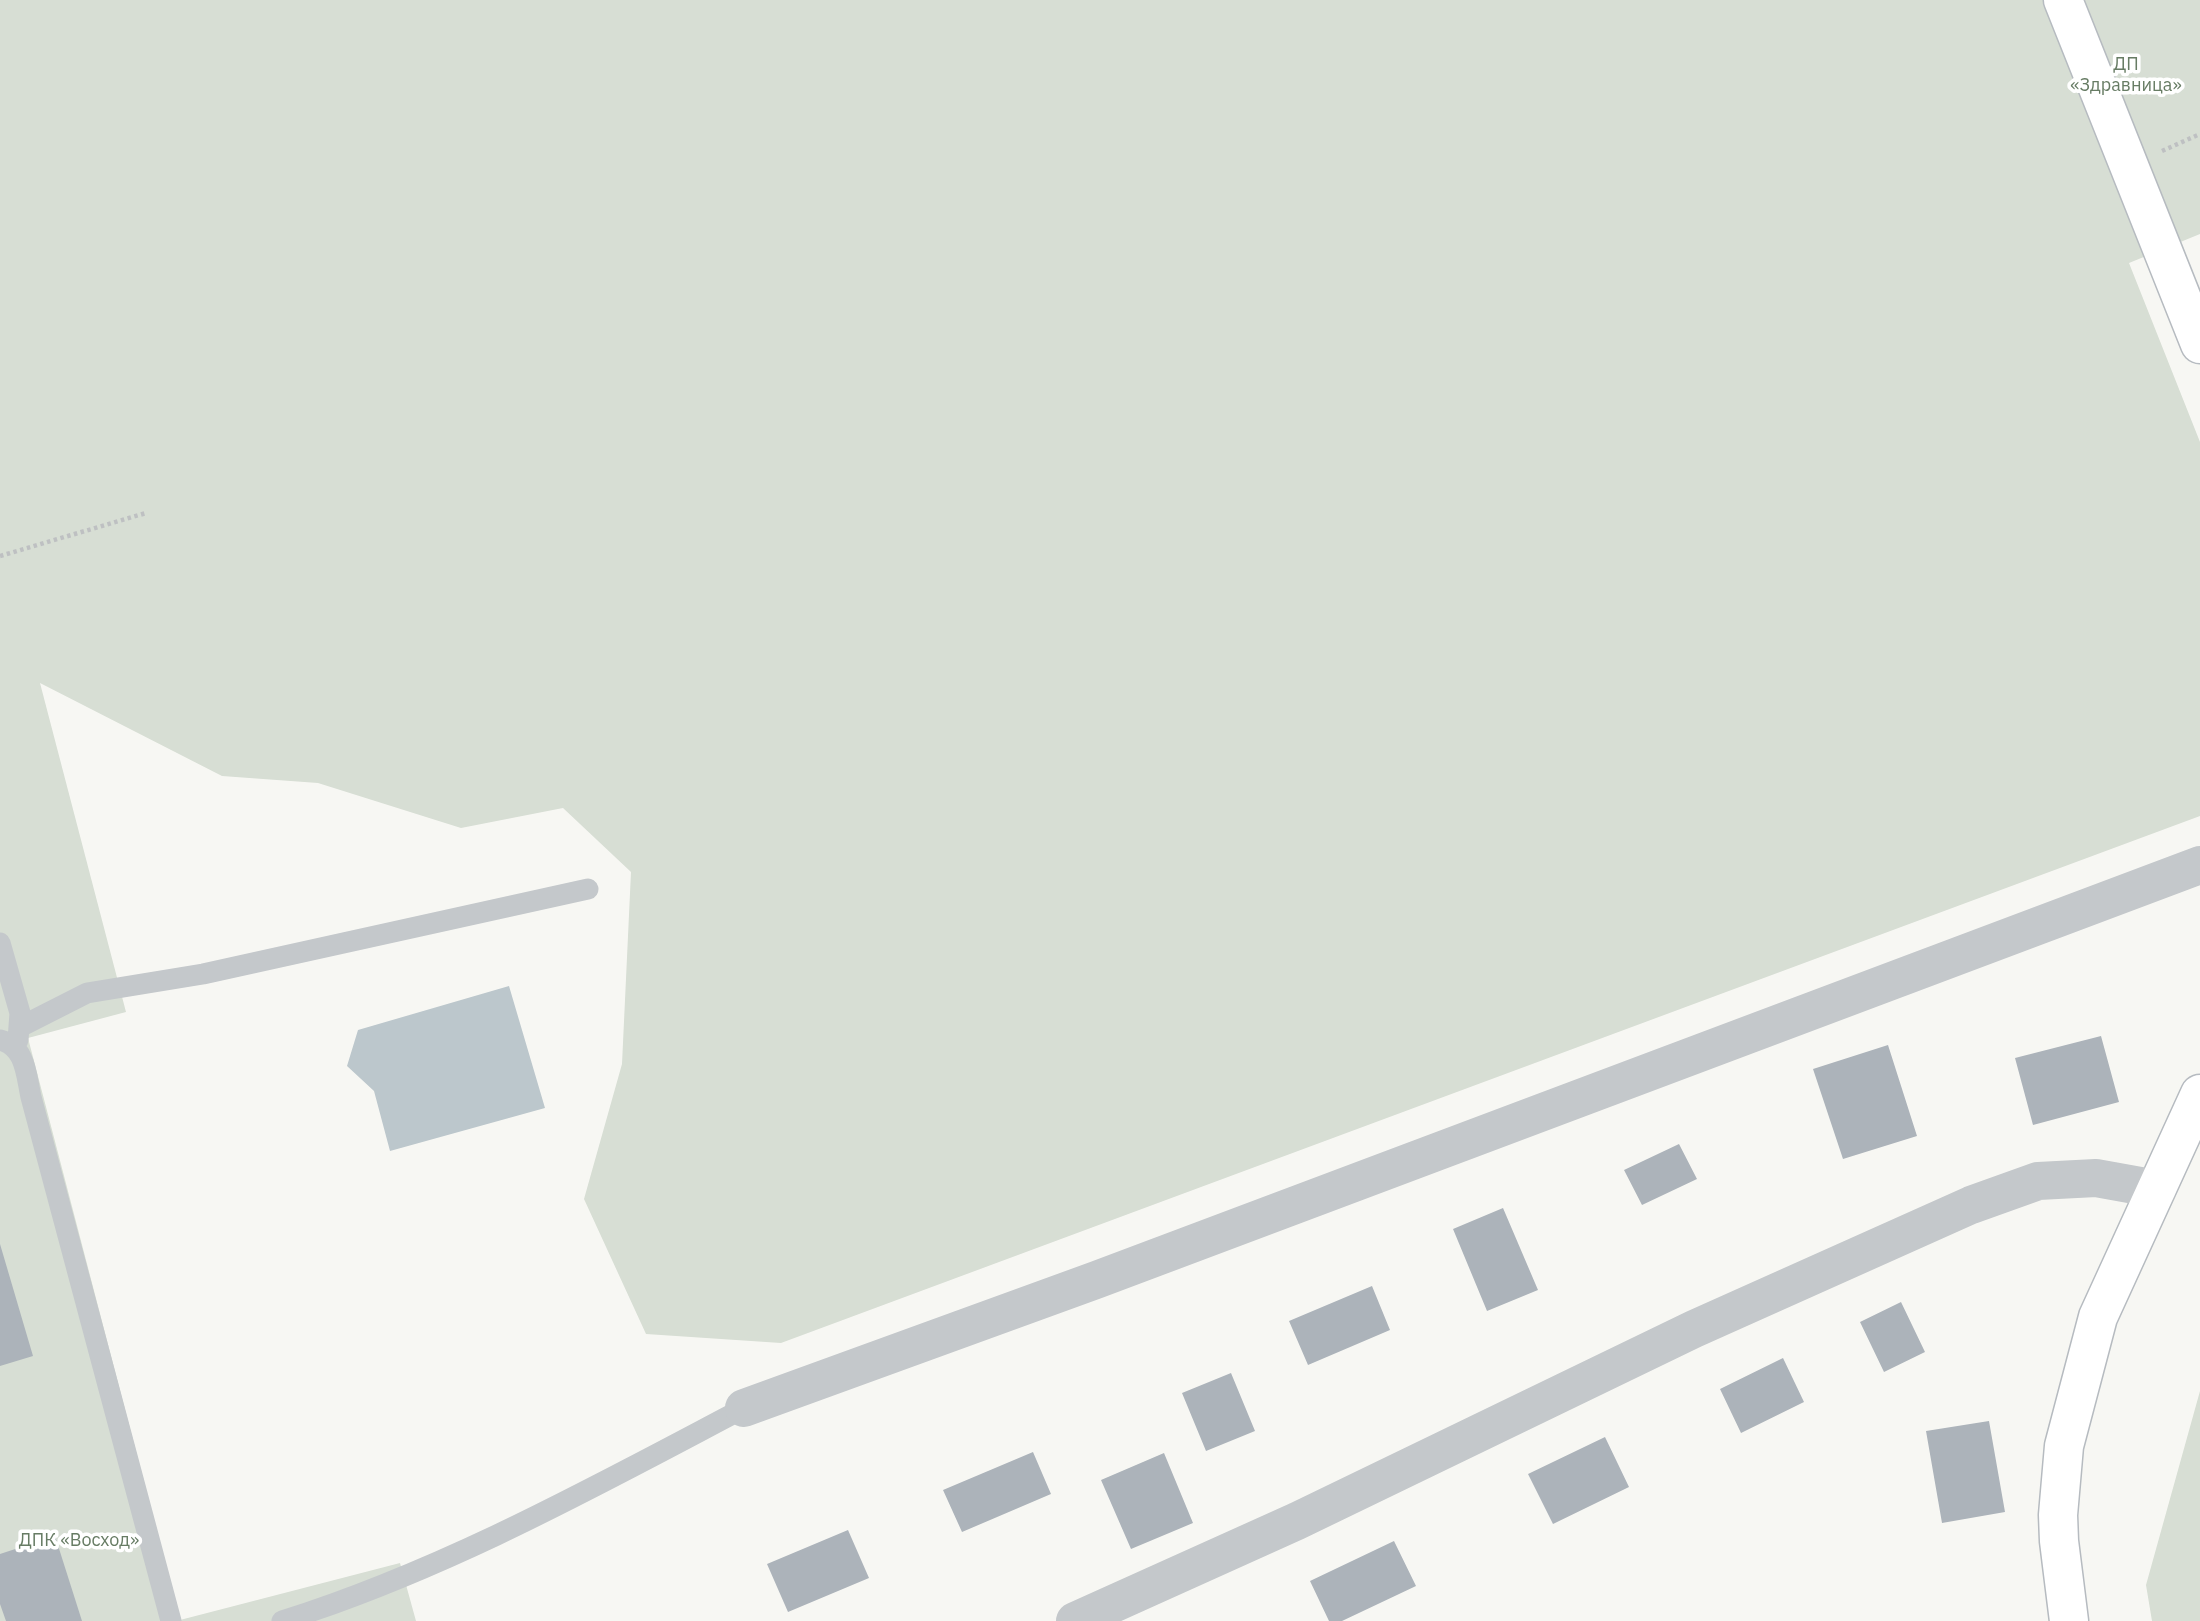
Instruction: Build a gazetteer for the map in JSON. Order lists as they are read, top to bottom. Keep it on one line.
{"parks":["ДП «Здравница»","ДПК «Восход»"]}
